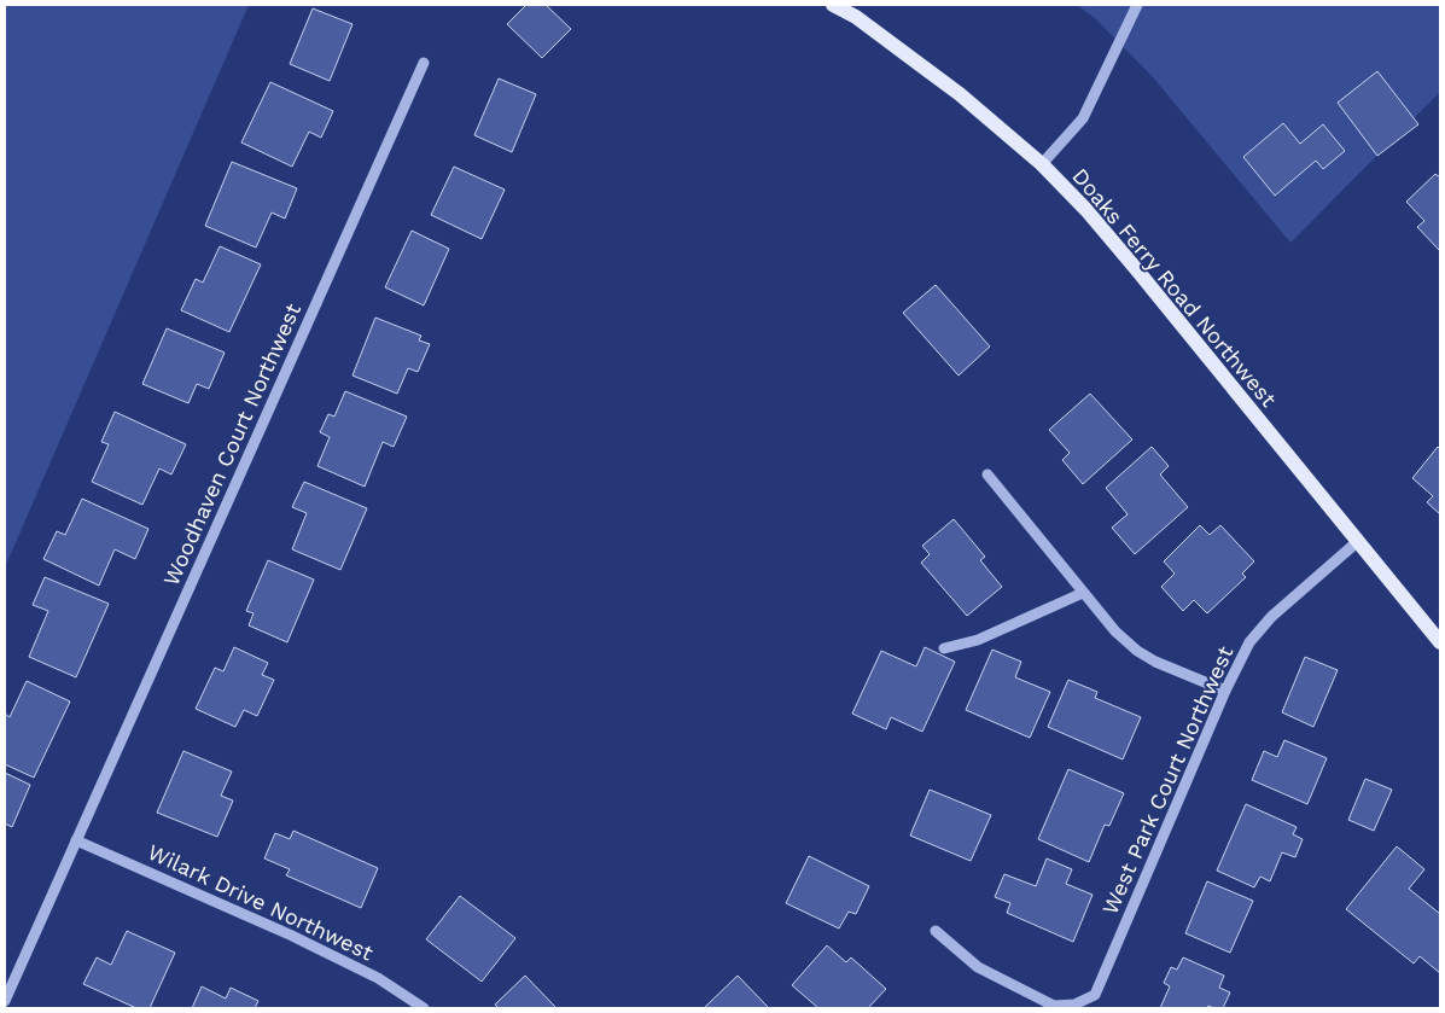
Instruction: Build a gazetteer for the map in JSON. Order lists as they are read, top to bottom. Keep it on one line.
{"streets":{"main road":["Doaks Ferry Road Northwest"],"street":["Woodhaven Court Northwest","West Park Court Northwest","Wilark Drive Northwest"]},"crossings":[["Doaks Ferry Road Northwest","West Park Court Northwest"],["Woodhaven Court Northwest","Wilark Drive Northwest"]]}
